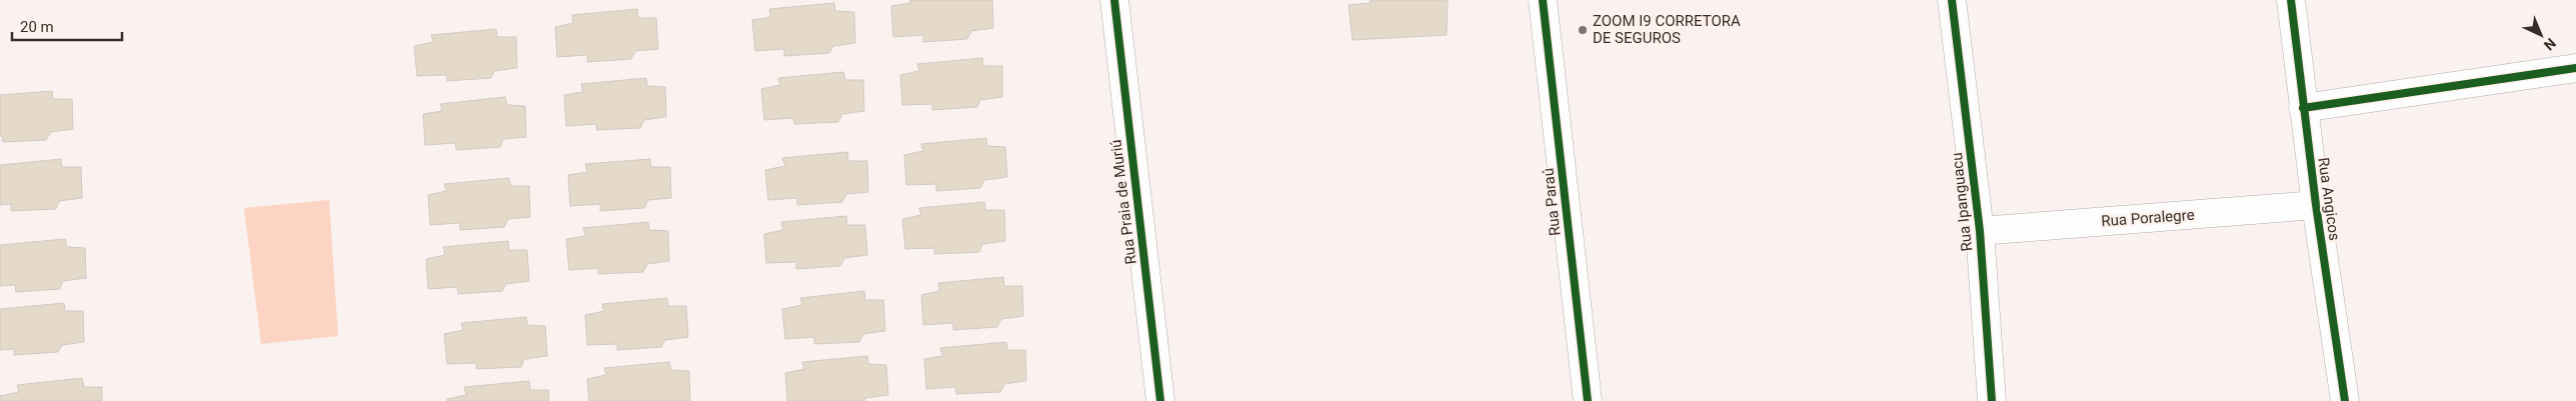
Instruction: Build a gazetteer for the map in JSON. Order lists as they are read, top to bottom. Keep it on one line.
{"streets":{"street":["Rua Angicos","Rua Praia de Muriú","Rua Paraú","Rua Ipanguacu","Rua Poralegre"]},"crossings":[["Rua Angicos","Rua Poralegre"],["Rua Ipanguacu","Rua Poralegre"]],"places":["ZOOM I9 CORRETORA DE SEGUROS"],"scale_bar":"20 m","north":"bottom right"}
